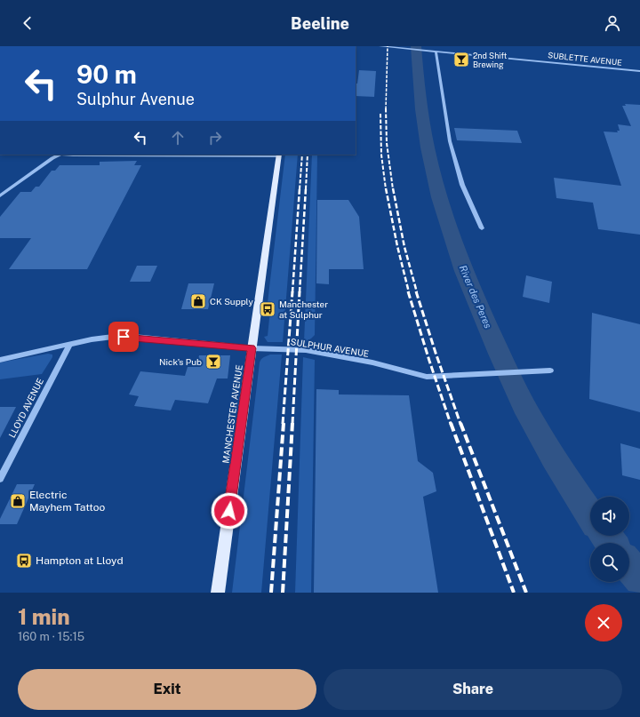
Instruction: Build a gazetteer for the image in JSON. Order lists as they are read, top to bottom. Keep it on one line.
{"streets":{"main road":["MANCHESTER AVENUE"],"street":["SUBLETTE AVENUE","SULPHUR AVENUE","LLOYD AVENUE"]},"crossings":[["SULPHUR AVENUE","LLOYD AVENUE"],["SULPHUR AVENUE","MANCHESTER AVENUE"]],"water":["River des Peres"],"places":{"bar":["2nd Shift Brewing","Nick's Pub"],"shop":["CK Supply","Electric Mayhem Tattoo"],"bus stop":["Manchester at Sulphur","Hampton at Lloyd"]},"page":{"header":"Beeline","turn":["90 m","Sulphur Avenue"],"heading":["1 min","160 m · 15:15"],"buttons":["Exit","Share"]}}
